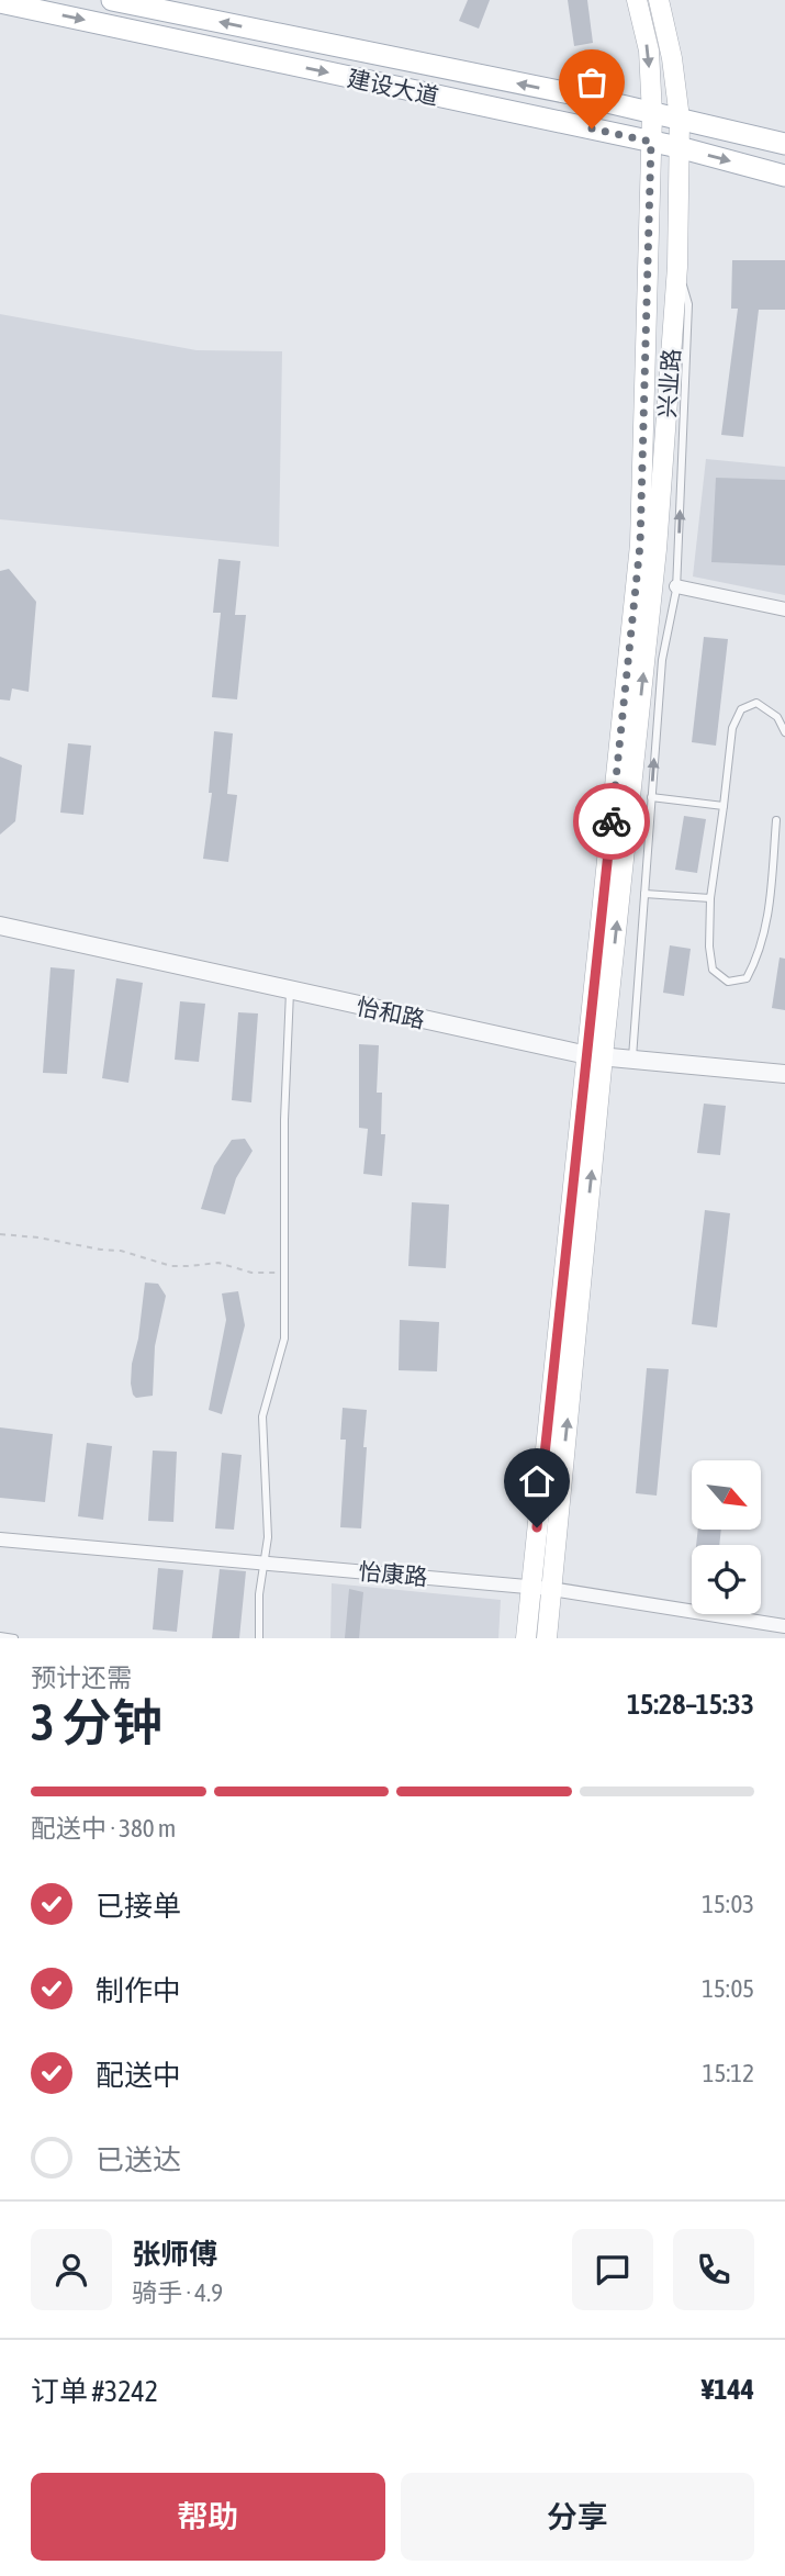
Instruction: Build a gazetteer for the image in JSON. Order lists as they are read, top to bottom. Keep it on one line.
{"streets":{"main road":["建设大道","兴业路"],"street":["怡和路","怡康路"]},"crossings":[["建设大道","兴业路"],["兴业路","怡和路"],["兴业路","怡康路"]],"north":"bottom right","page":{"heading":["3 分钟","预计还需","15:28–15:33"],"panel":["张师傅","骑手 · 4.9","订单 #3242","¥144"],"bar":"配送中 · 380 m","list":[["已接单","15:03"],["制作中","15:05"],["配送中","15:12"],"已送达"],"buttons":["帮助","分享"]}}
